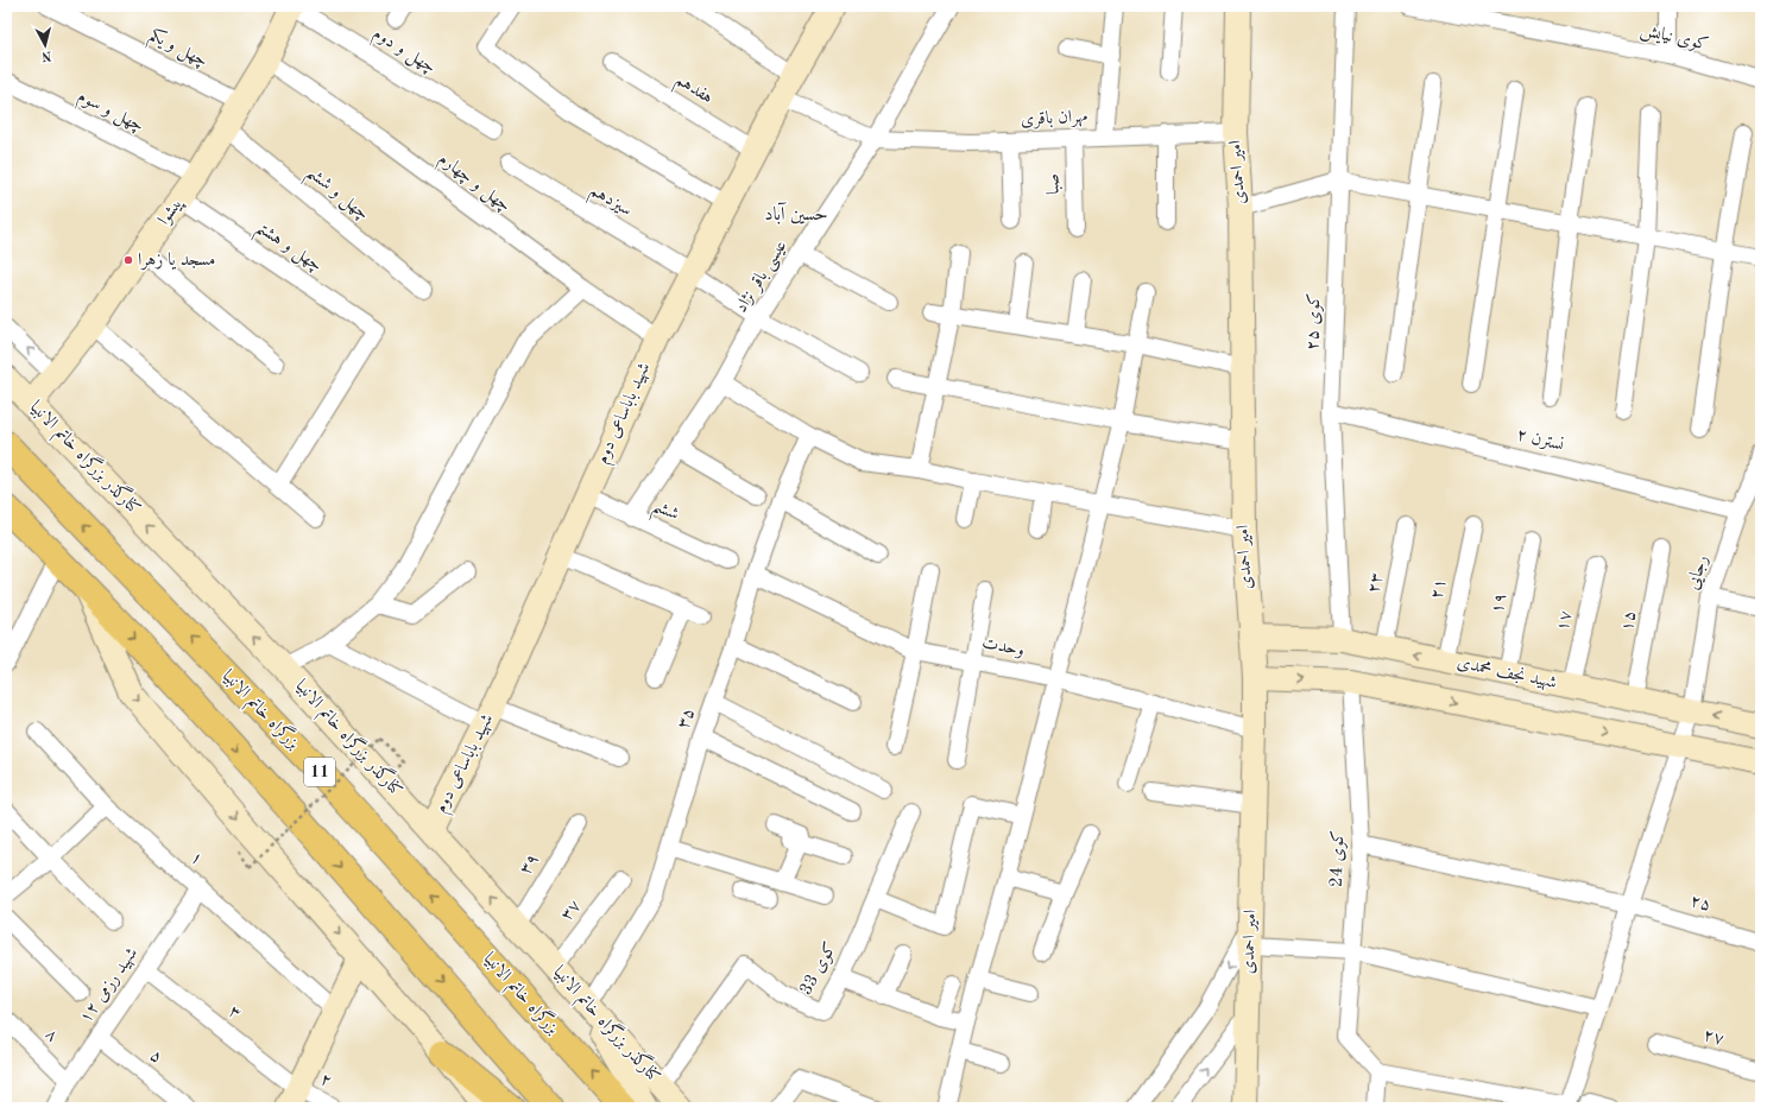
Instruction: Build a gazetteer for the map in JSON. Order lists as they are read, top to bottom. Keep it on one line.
{"streets":{"highway":["بزرگراه خاتم الانبیا","11"],"main road":["امیر احمدی","پیشوا","شهید باباساعی دوم","کنارگذر بزرگراه خاتم الانبیا","شهید نجف محمدی"],"street":["کوی نیایش","چهل و یکم","چهل و دوم","هفدهم","چهل و سوم","مهران باقری","چهل و چهارم","صبا","چهل و ششم","سیزدهم","چهل و هشتم","عیسی باقر نژاد","کوی ۲۵","نسترن ۲","ششم","رجایی","۲۳","۲۱","۱۹","۱۷","۱۵","وحدت","۳۵","۱","کوی 24","۳۹","۲۵","۳۷","کوی 33","شهید رزمی ۱۲","۳","۸","۲۷","۵","۲"]},"crossings":[["چهل و یکم","پیشوا"],["چهل و دوم","پیشوا"],["هفدهم","شهید باباساعی دوم"],["چهل و سوم","پیشوا"],["مهران باقری","امیر احمدی"],["مهران باقری","صبا"],["مهران باقری","عیسی باقر نژاد"],["امیر احمدی","وحدت"],["امیر احمدی","شهید نجف محمدی"],["چهل و چهارم","پیشوا"],["چهل و چهارم","شهید باباساعی دوم"],["چهل و ششم","پیشوا"],["سیزدهم","عیسی باقر نژاد"],["سیزدهم","شهید باباساعی دوم"],["پیشوا","چهل و هشتم"],["پیشوا","کنارگذر بزرگراه خاتم الانبیا"],["عیسی باقر نژاد","ششم"],["کوی ۲۵","نسترن ۲"],["کوی ۲۵","شهید نجف محمدی"],["شهید باباساعی دوم","کنارگذر بزرگراه خاتم الانبیا"],["شهید باباساعی دوم","ششم"],["نسترن ۲","رجایی"],["کنارگذر بزرگراه خاتم الانبیا","۳۵"],["کنارگذر بزرگراه خاتم الانبیا","۳۹"],["کنارگذر بزرگراه خاتم الانبیا","۳۷"],["کنارگذر بزرگراه خاتم الانبیا","کوی 33"],["رجایی","شهید نجف محمدی"],["رجایی","۲۵"],["۲۳","شهید نجف محمدی"],["۲۱","شهید نجف محمدی"],["۱۹","شهید نجف محمدی"],["۱۷","شهید نجف محمدی"],["۱۵","شهید نجف محمدی"],["وحدت","۳۵"],["شهید نجف محمدی","کوی 24"],["۱","شهید رزمی ۱۲"],["کوی 24","۲۵"],["شهید رزمی ۱۲","۳"],["شهید رزمی ۱۲","۸"],["شهید رزمی ۱۲","۵"],["۳","۲"]],"districts":["حسین آباد"],"places":["مسجد یا زهرا"],"north":"bottom"}
